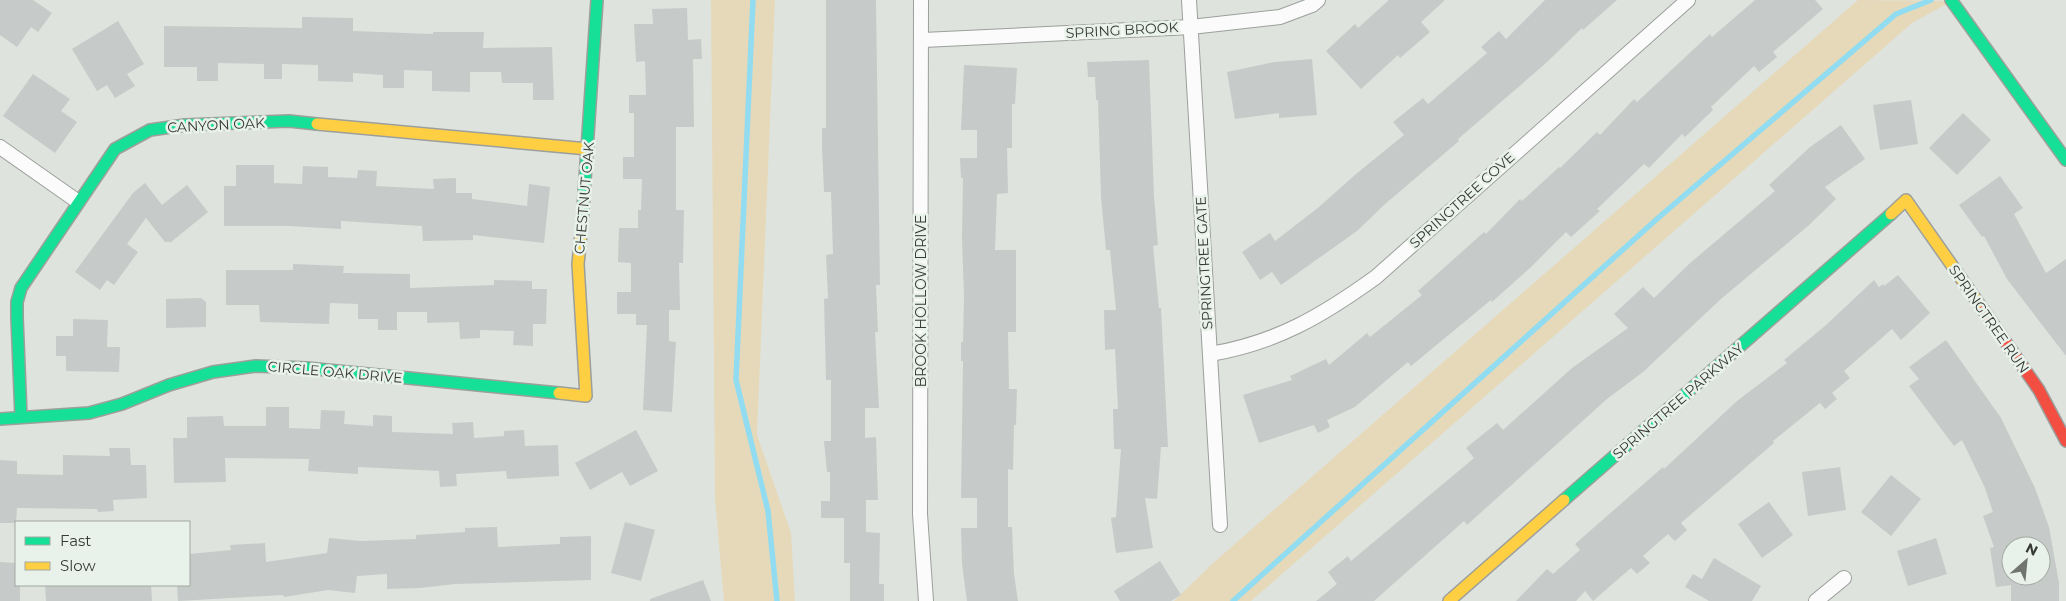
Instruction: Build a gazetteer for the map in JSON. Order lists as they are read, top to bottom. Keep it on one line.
{"streets":{"street":["SPRING BROOK","CANYON OAK","CHESTNUT OAK","SPRINGTREE COVE","SPRINGTREE GATE","BROOK HOLLOW DRIVE","SPRINGTREE RUN","CIRCLE OAK DRIVE","SPRINGTREE PARKWAY"]},"crossings":[["SPRING BROOK","SPRINGTREE GATE"],["SPRING BROOK","BROOK HOLLOW DRIVE"],["CANYON OAK","CHESTNUT OAK"],["CANYON OAK","CIRCLE OAK DRIVE"],["CHESTNUT OAK","CIRCLE OAK DRIVE"],["SPRINGTREE COVE","SPRINGTREE GATE"],["SPRINGTREE RUN","SPRINGTREE PARKWAY"]],"legend":["Fast","Slow"],"north":"top right"}
